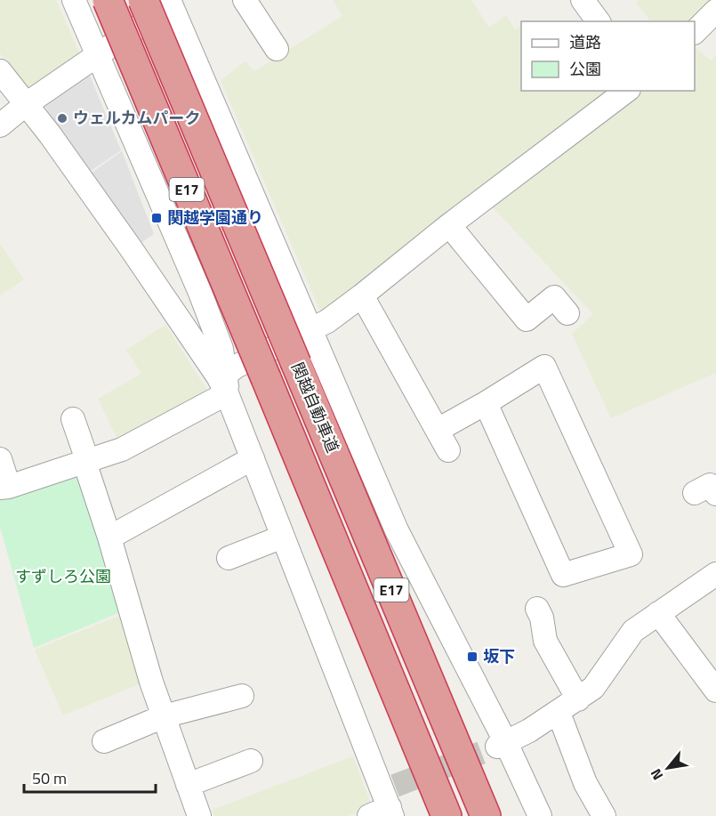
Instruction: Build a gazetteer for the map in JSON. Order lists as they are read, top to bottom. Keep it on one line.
{"streets":{"highway":["E17","関越自動車道"]},"parks":["すずしろ公園"],"places":{"other":["ウェルカムパーク"],"transit":["関越学園通り","坂下"]},"legend":["道路","公園"],"scale_bar":"50 m","north":"bottom left"}
